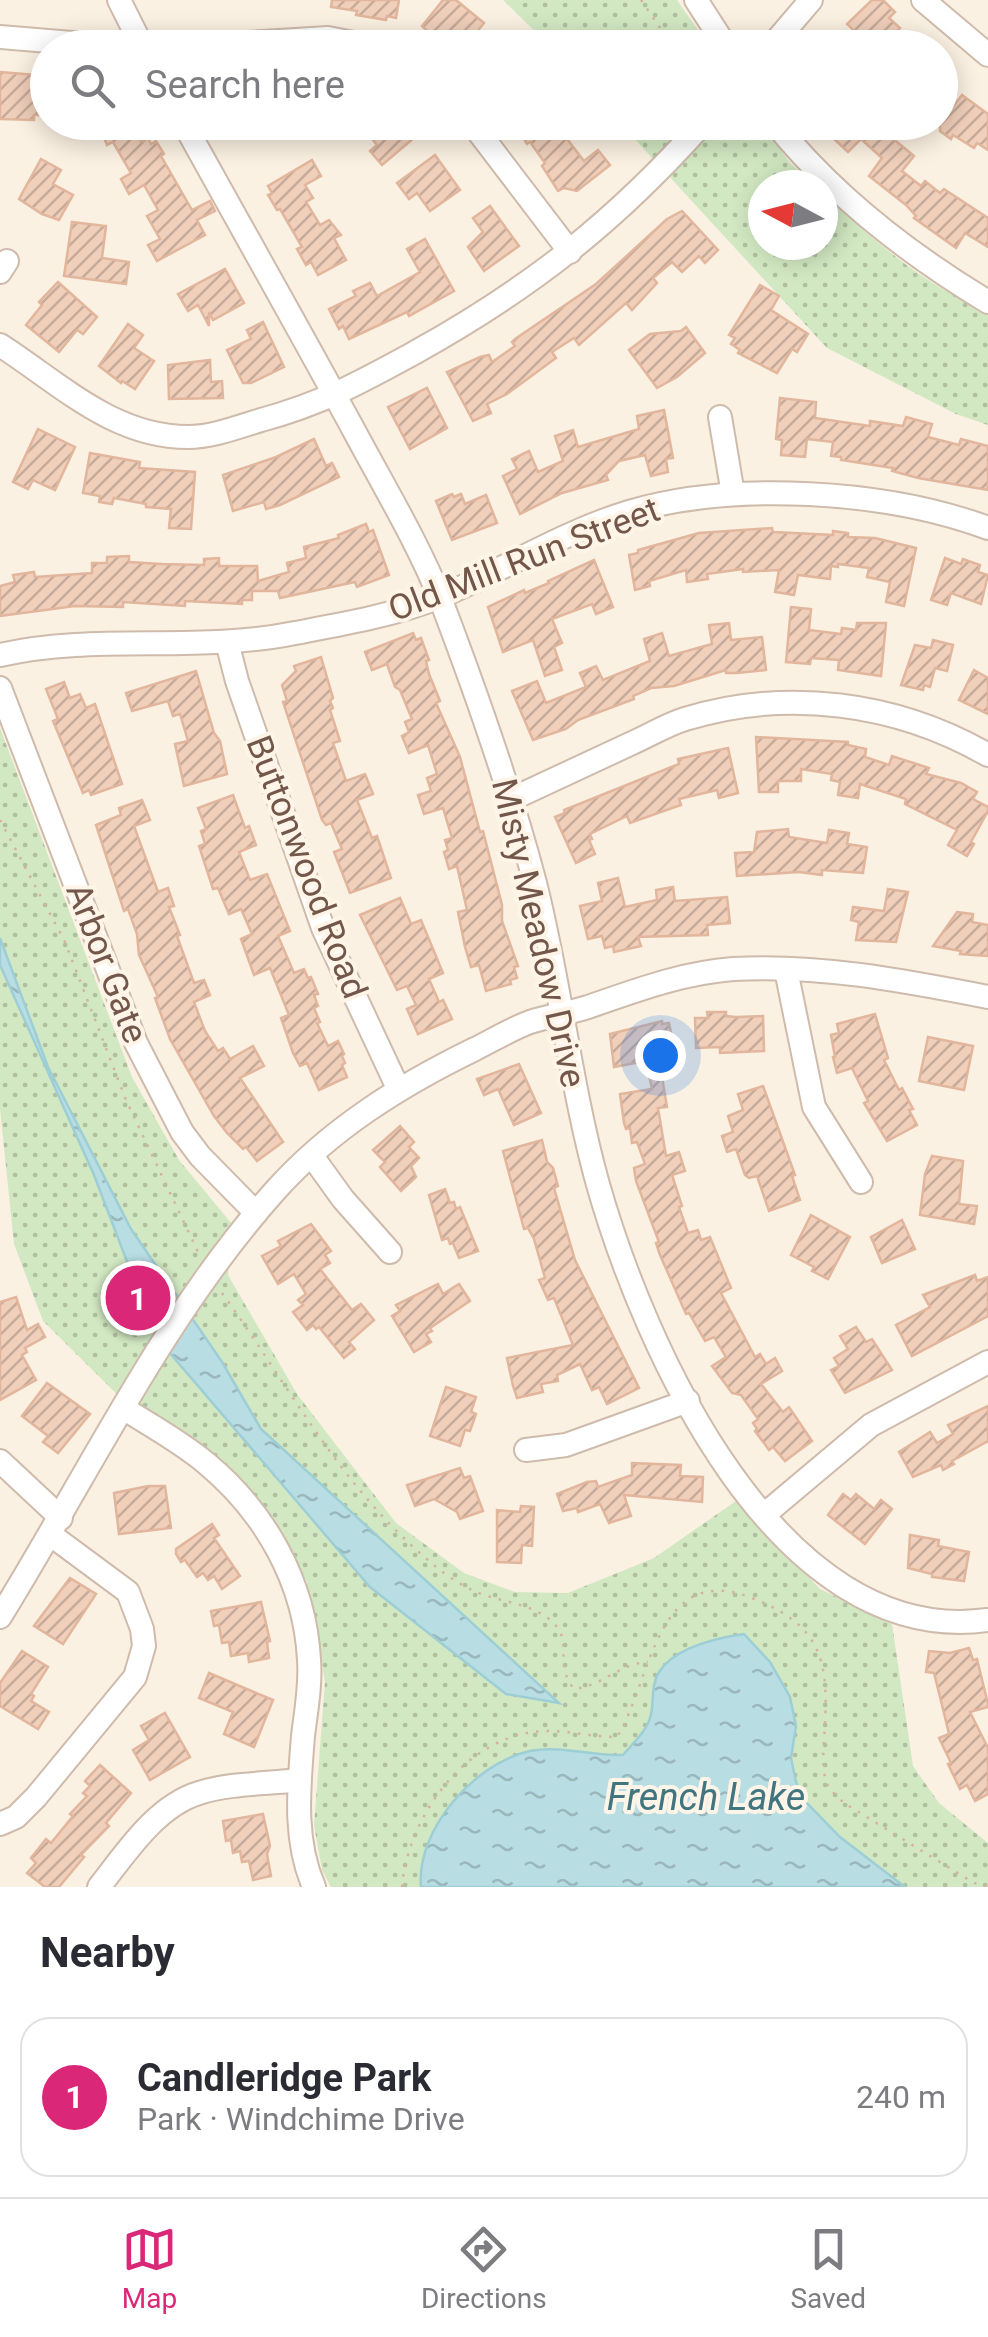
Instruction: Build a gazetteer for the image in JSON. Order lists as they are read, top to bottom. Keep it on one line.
{"streets":{"street":["Old Mill Run Street","Buttonwood Road","Misty Meadow Drive","Arbor Gate"]},"crossings":[["Old Mill Run Street","Buttonwood Road"],["Old Mill Run Street","Misty Meadow Drive"]],"water":["French Lake"],"north":"left","page":{"search":"Search here","pins":"1","heading":"Nearby","list":[{"mark":"1","name":"Candleridge Park","note":"Park · Windchime Drive","value":"240 m"}],"nav":["Map","Directions","Saved"]}}
